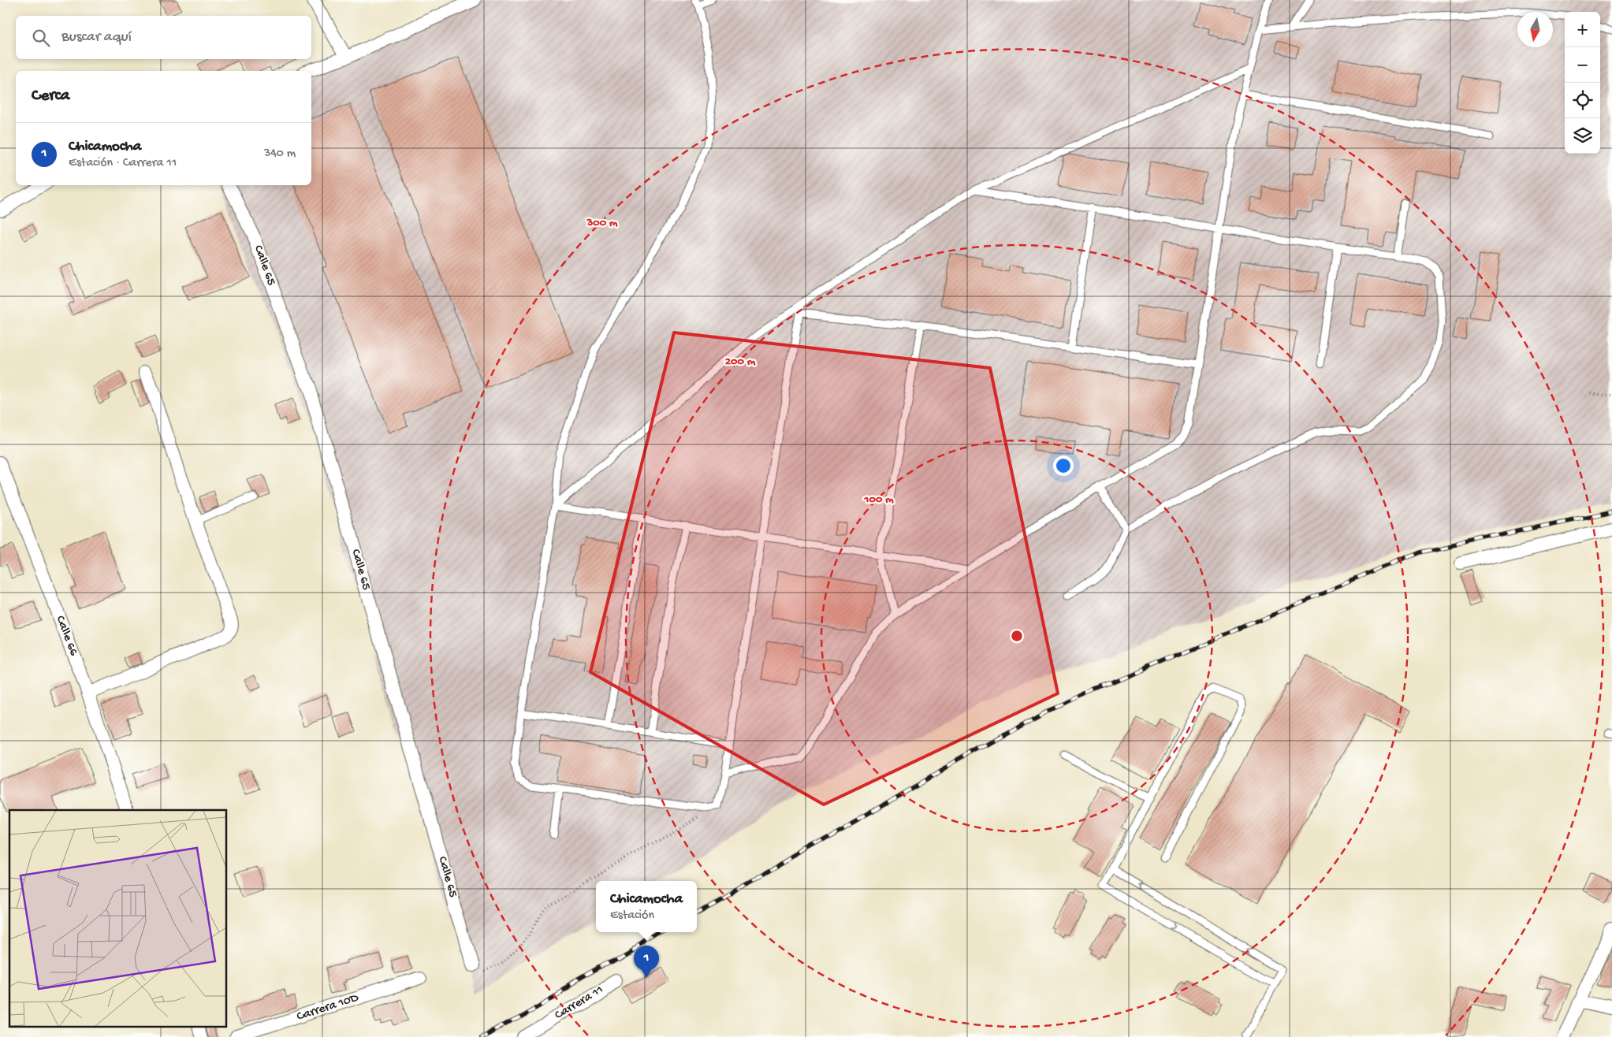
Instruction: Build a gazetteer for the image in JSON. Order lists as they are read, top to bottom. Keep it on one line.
{"streets":{"street":["Calle 65","Calle 66","Carrera 11","Carrera 10D"]},"north":"bottom","page":{"map_buttons":["+","−"],"search":"Buscar aquí","heading":"Cerca","list":[{"mark":"1","name":"Chicamocha","note":"Estación · Carrera 11","value":"340 m"}],"popup":["Chicamocha","Estación"],"pins":"1"},"rings":["300 m","200 m","100 m"]}
